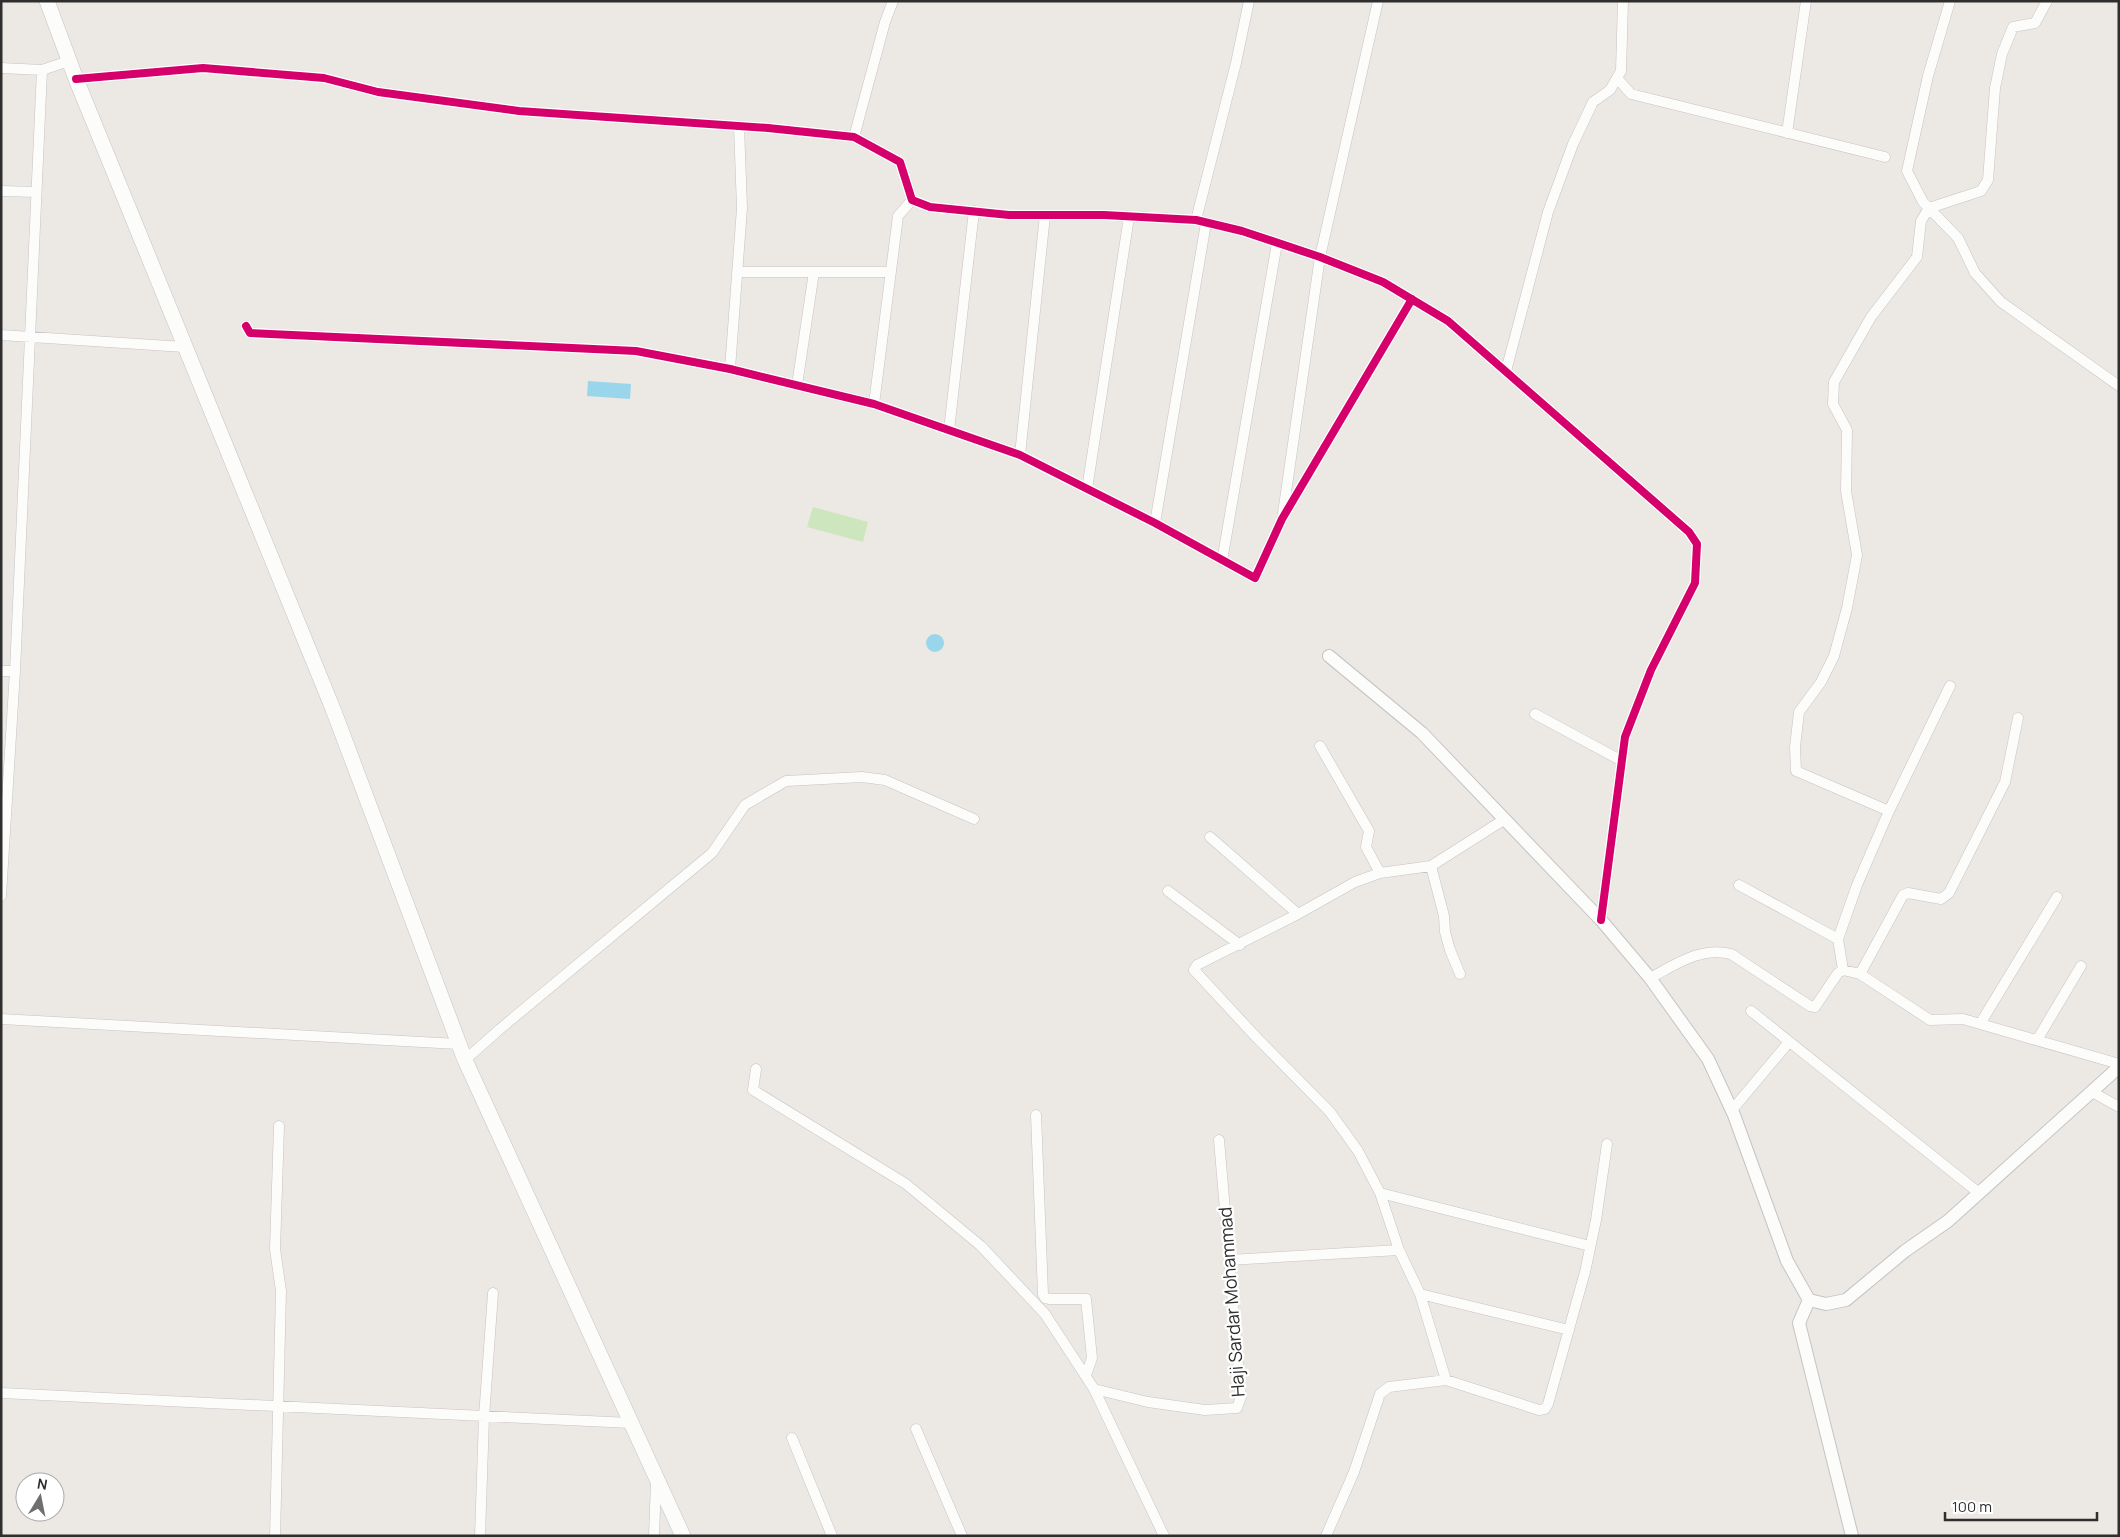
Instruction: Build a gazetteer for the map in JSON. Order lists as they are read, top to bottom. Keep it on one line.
{"streets":{"street":["Haji Sardar Mohammad"]},"scale_bar":"100 m","north":"top"}
